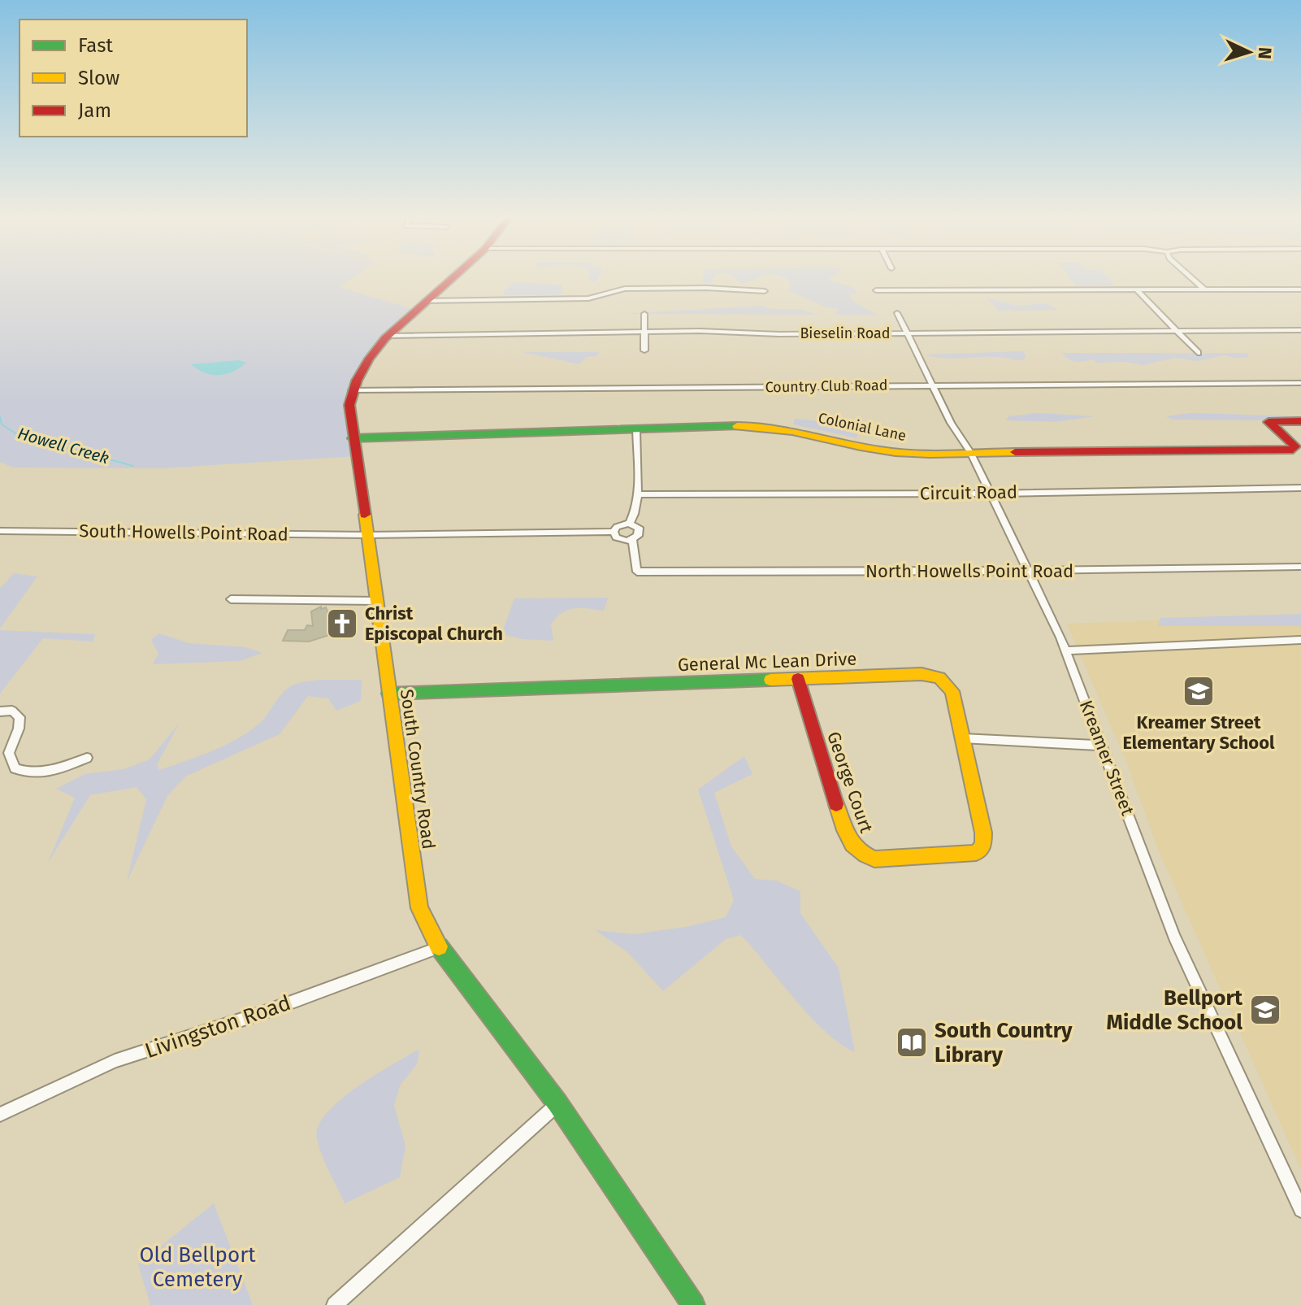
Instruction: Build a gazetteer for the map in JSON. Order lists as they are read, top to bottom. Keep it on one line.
{"streets":{"street":["Bieselin Road","Country Club Road","Colonial Lane","Circuit Road","South Howells Point Road","North Howells Point Road","General Mc Lean Drive","Kreamer Street","South Country Road","George Court","Livingston Road"]},"crossings":[["Bieselin Road","Kreamer Street"],["Bieselin Road","South Country Road"],["Country Club Road","Kreamer Street"],["Country Club Road","South Country Road"],["Colonial Lane","Kreamer Street"],["Colonial Lane","South Country Road"],["Circuit Road","Kreamer Street"],["South Howells Point Road","South Country Road"],["North Howells Point Road","Kreamer Street"],["General Mc Lean Drive","South Country Road"],["General Mc Lean Drive","George Court"],["South Country Road","Livingston Road"]],"water":["Howell Creek"],"parks":["Old Bellport Cemetery"],"places":{"church":["Christ Episcopal Church"],"school or university":["Kreamer Street Elementary School","Bellport Middle School"],"library":["South Country Library"]},"legend":["Fast","Slow","Jam"],"north":"right"}
